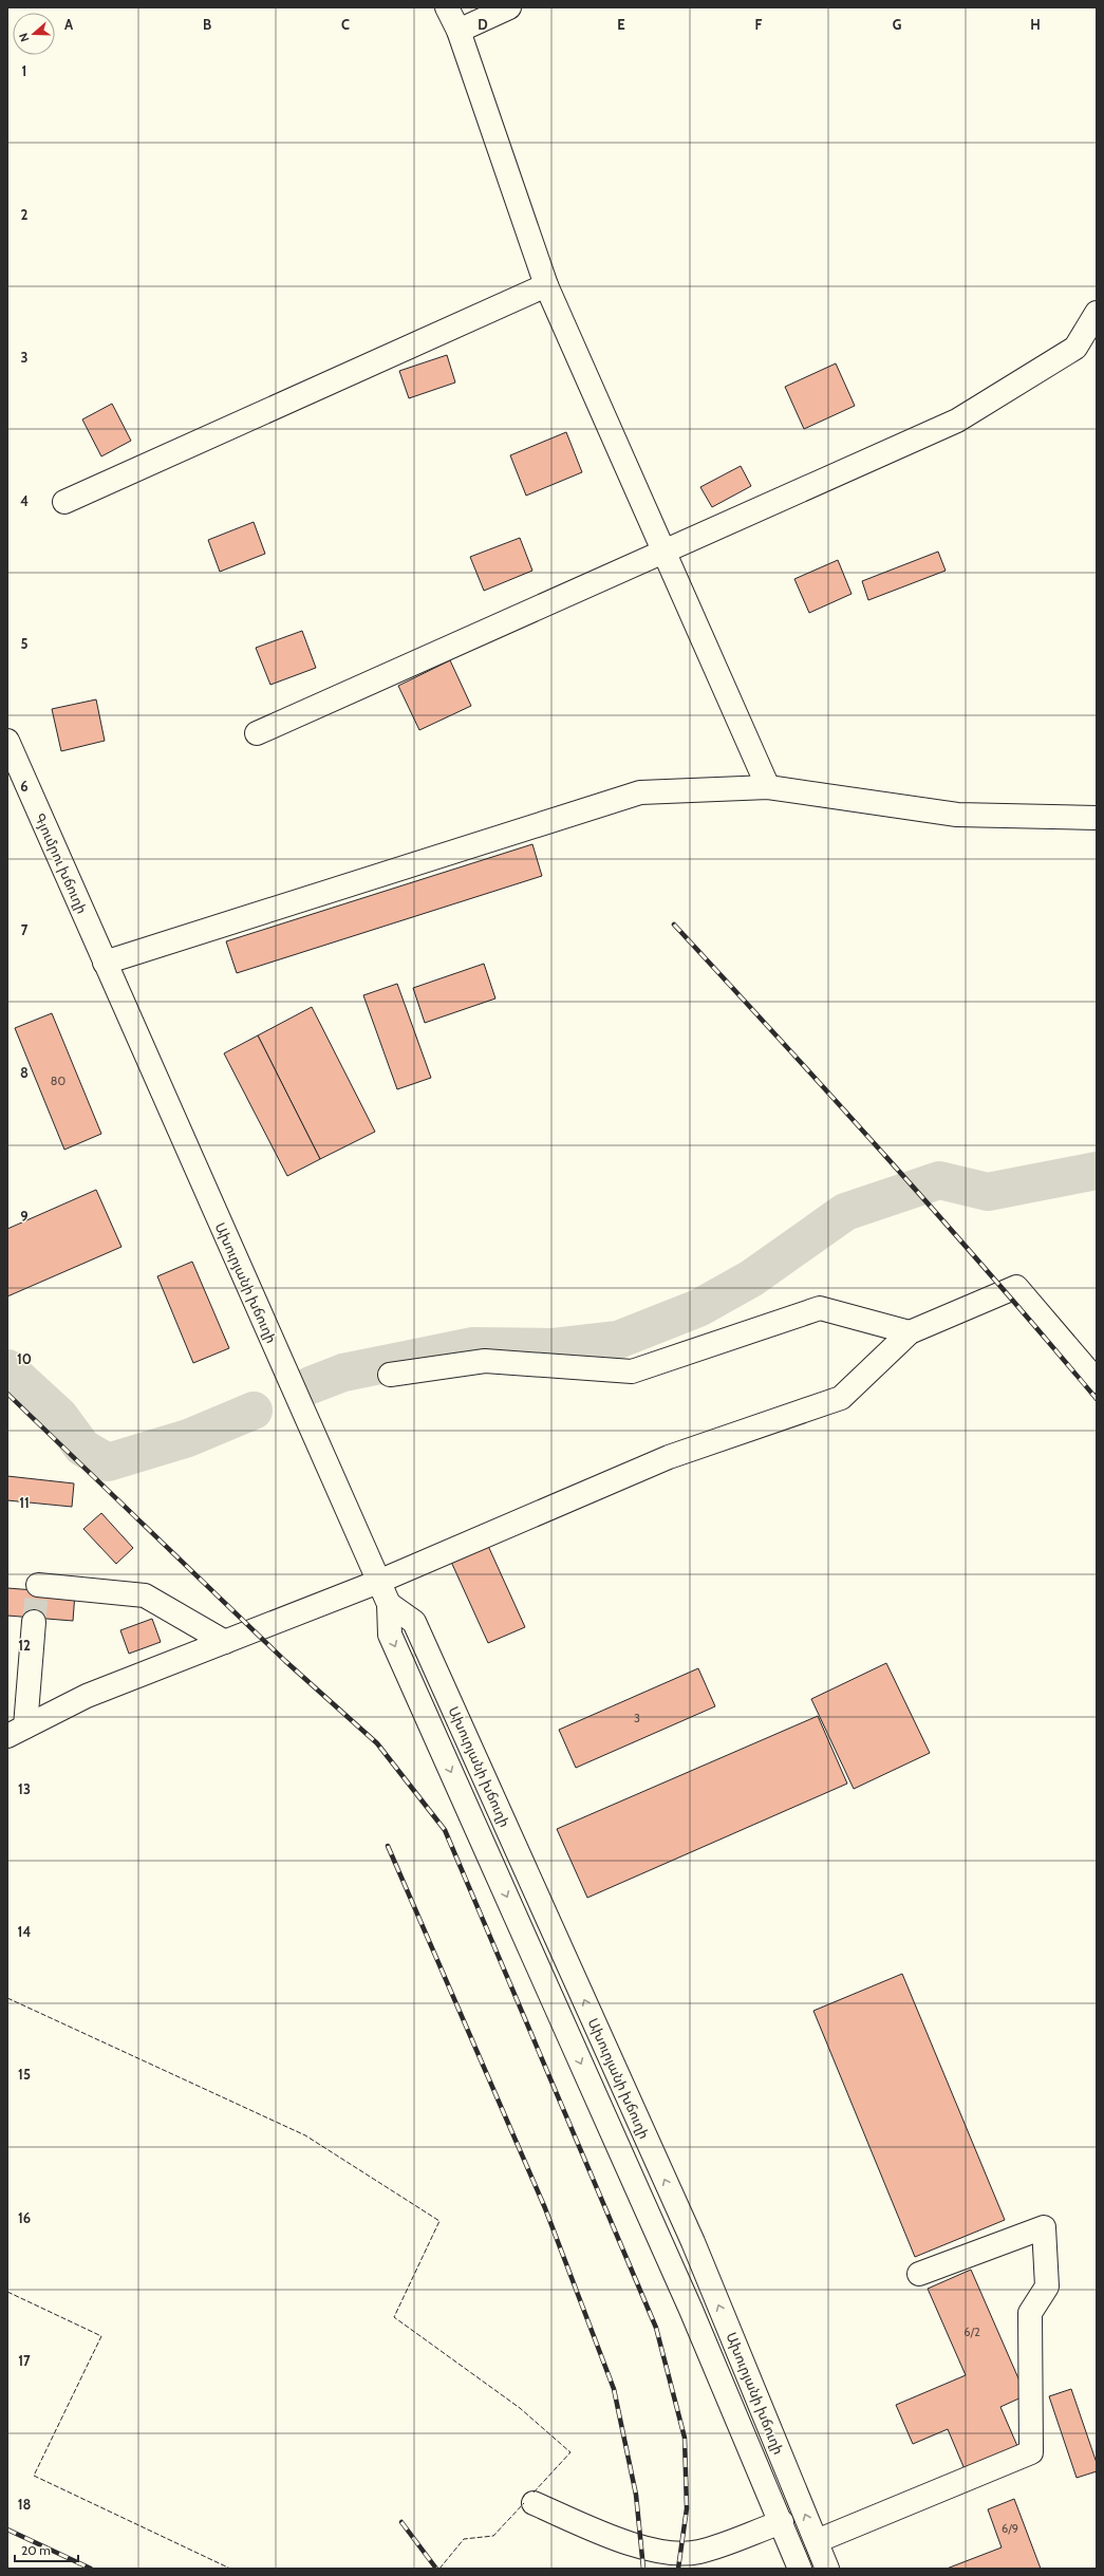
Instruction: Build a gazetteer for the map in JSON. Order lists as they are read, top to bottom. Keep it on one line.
{"streets":{"main road":["Գյումրու խճուղի","Ախուրյանի խճուղի"]},"crossings":[["Գյումրու խճուղի","Ախուրյանի խճուղի"]],"house_numbers":["80","3","6/2","6/9"],"scale_bar":"20 m","north":"left","grid":{"columns":["A","B","C","D","E","F","G","H"],"rows":["1","2","3","4","5","6","7","8","9","10","11","12","13","14","15","16","17","18"]}}
